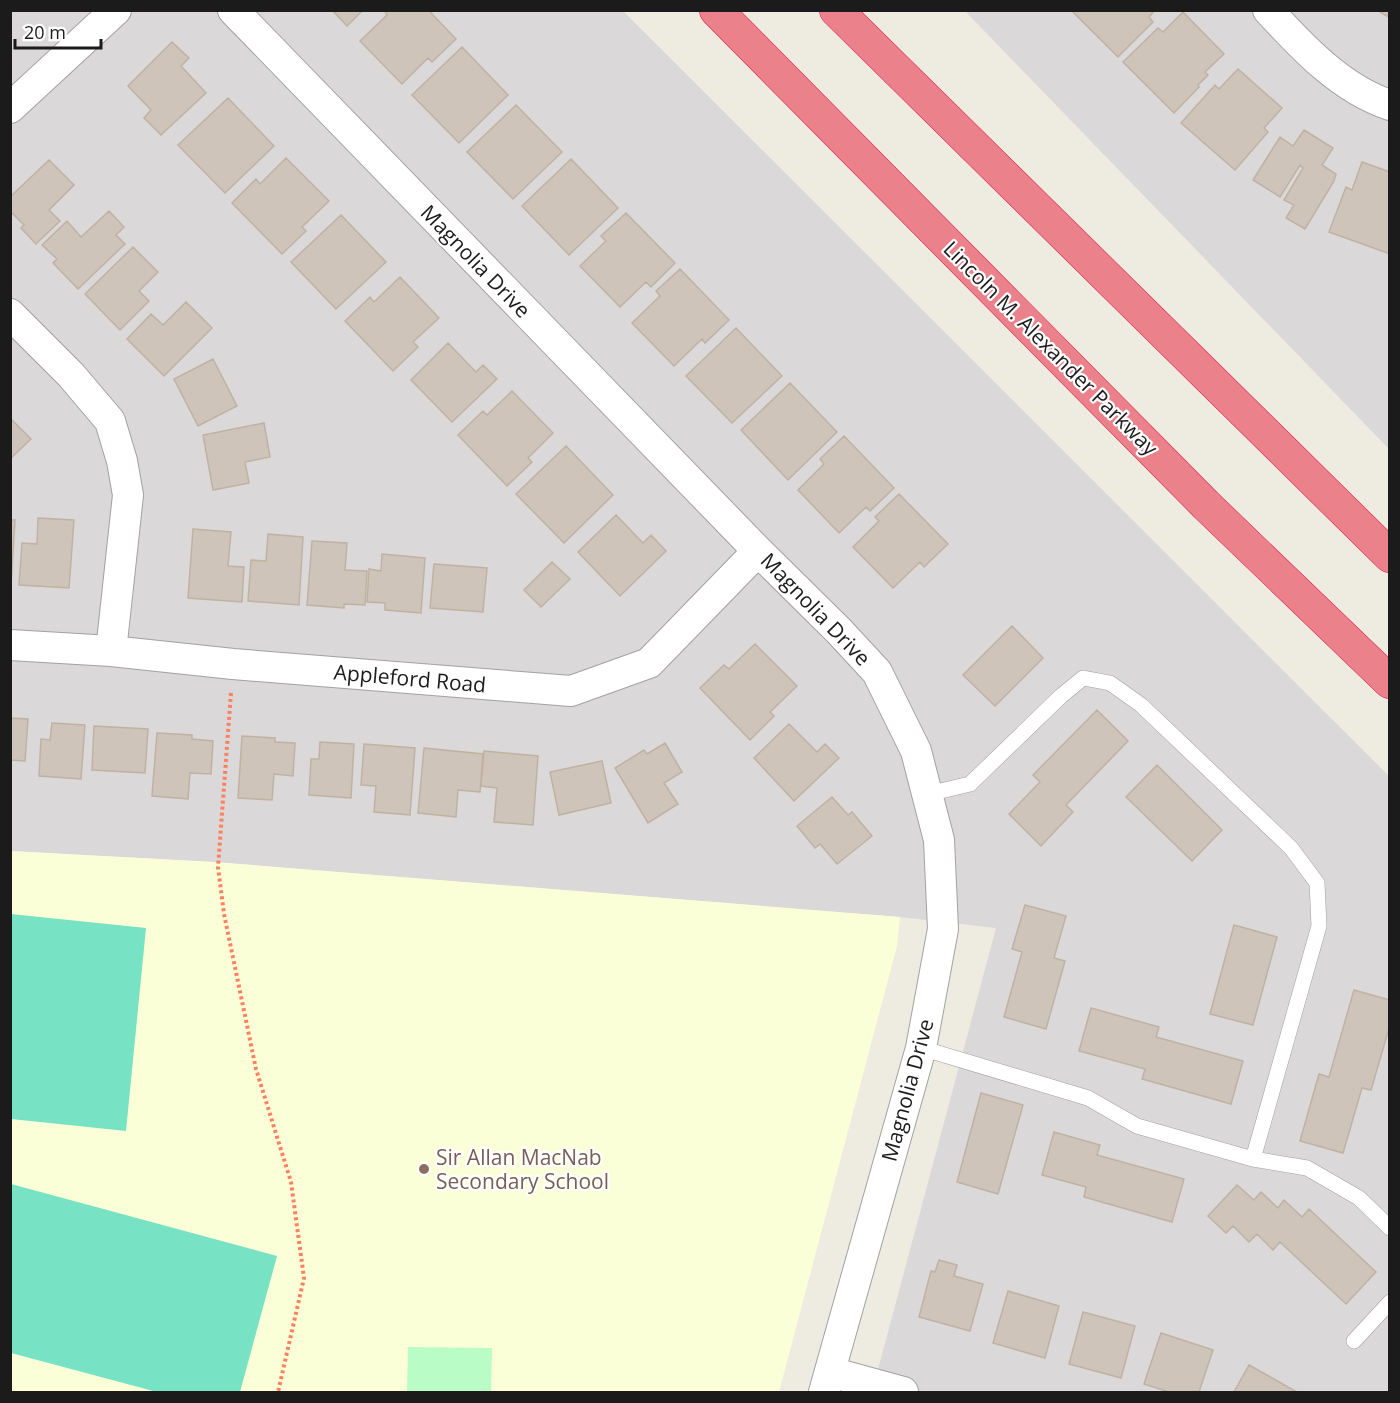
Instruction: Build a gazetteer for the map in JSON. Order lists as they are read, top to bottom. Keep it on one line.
{"streets":{"highway":["Lincoln M. Alexander Parkway"],"street":["Magnolia Drive","Appleford Road"]},"crossings":[["Magnolia Drive","Appleford Road"]],"places":["Sir Allan MacNab Secondary School"],"scale_bar":"20 m"}
